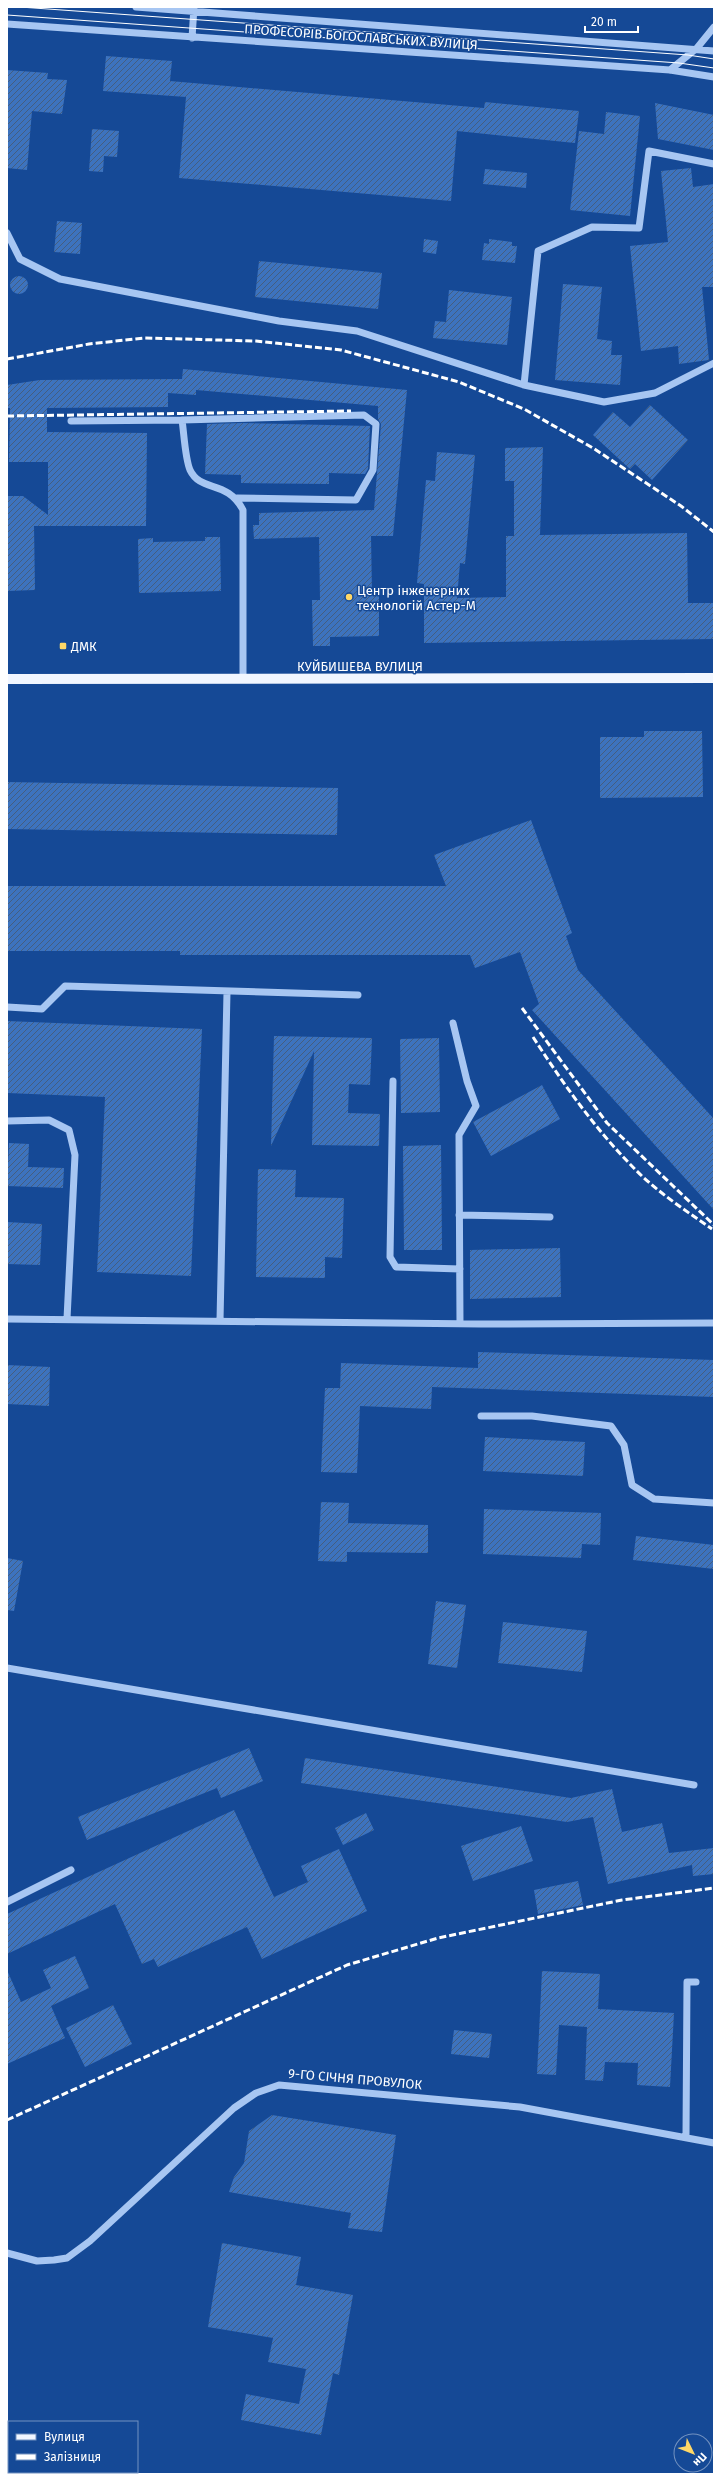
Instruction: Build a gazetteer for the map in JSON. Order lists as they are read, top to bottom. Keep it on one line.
{"streets":{"main road":["КУЙБИШЕВА ВУЛИЦЯ"],"street":["ПРОФЕСОРІВ БОГОСЛАВСЬКИХ ВУЛИЦЯ","9-ГО СІЧНЯ ПРОВУЛОК"]},"places":{"other":["Центр інженерних технологій Астер-М"],"transit":["ДМК"]},"legend":["Вулиця","Залізниця"],"scale_bar":"20 m","north":"bottom right"}
